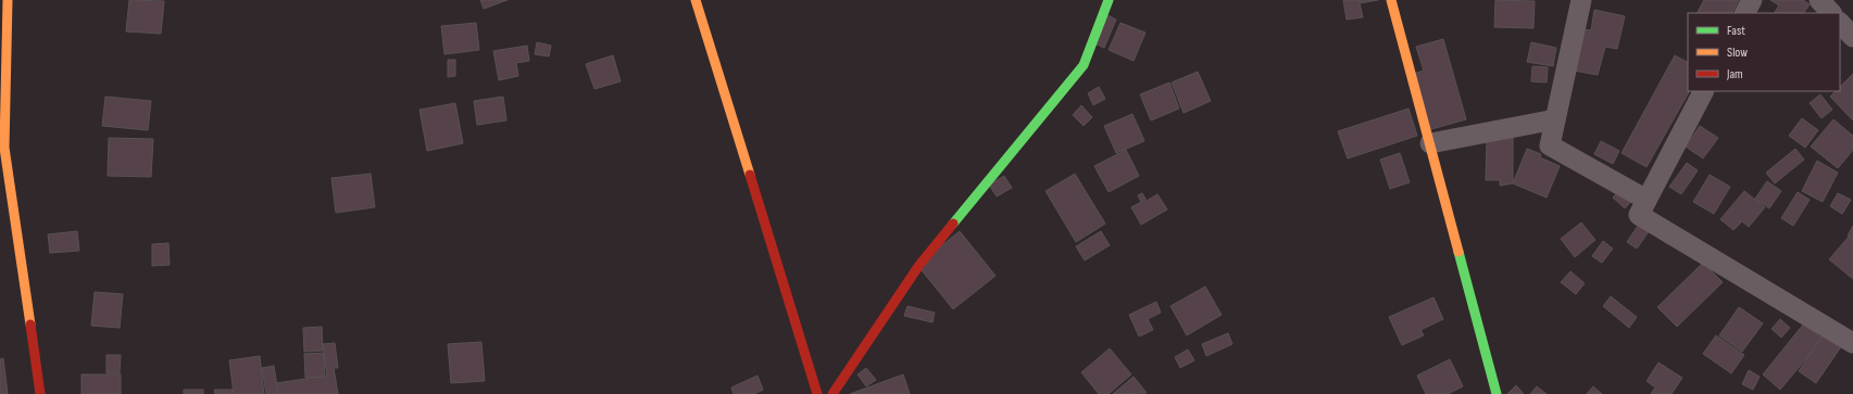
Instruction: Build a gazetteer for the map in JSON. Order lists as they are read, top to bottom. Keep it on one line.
{"legend":["Fast","Slow","Jam"]}
